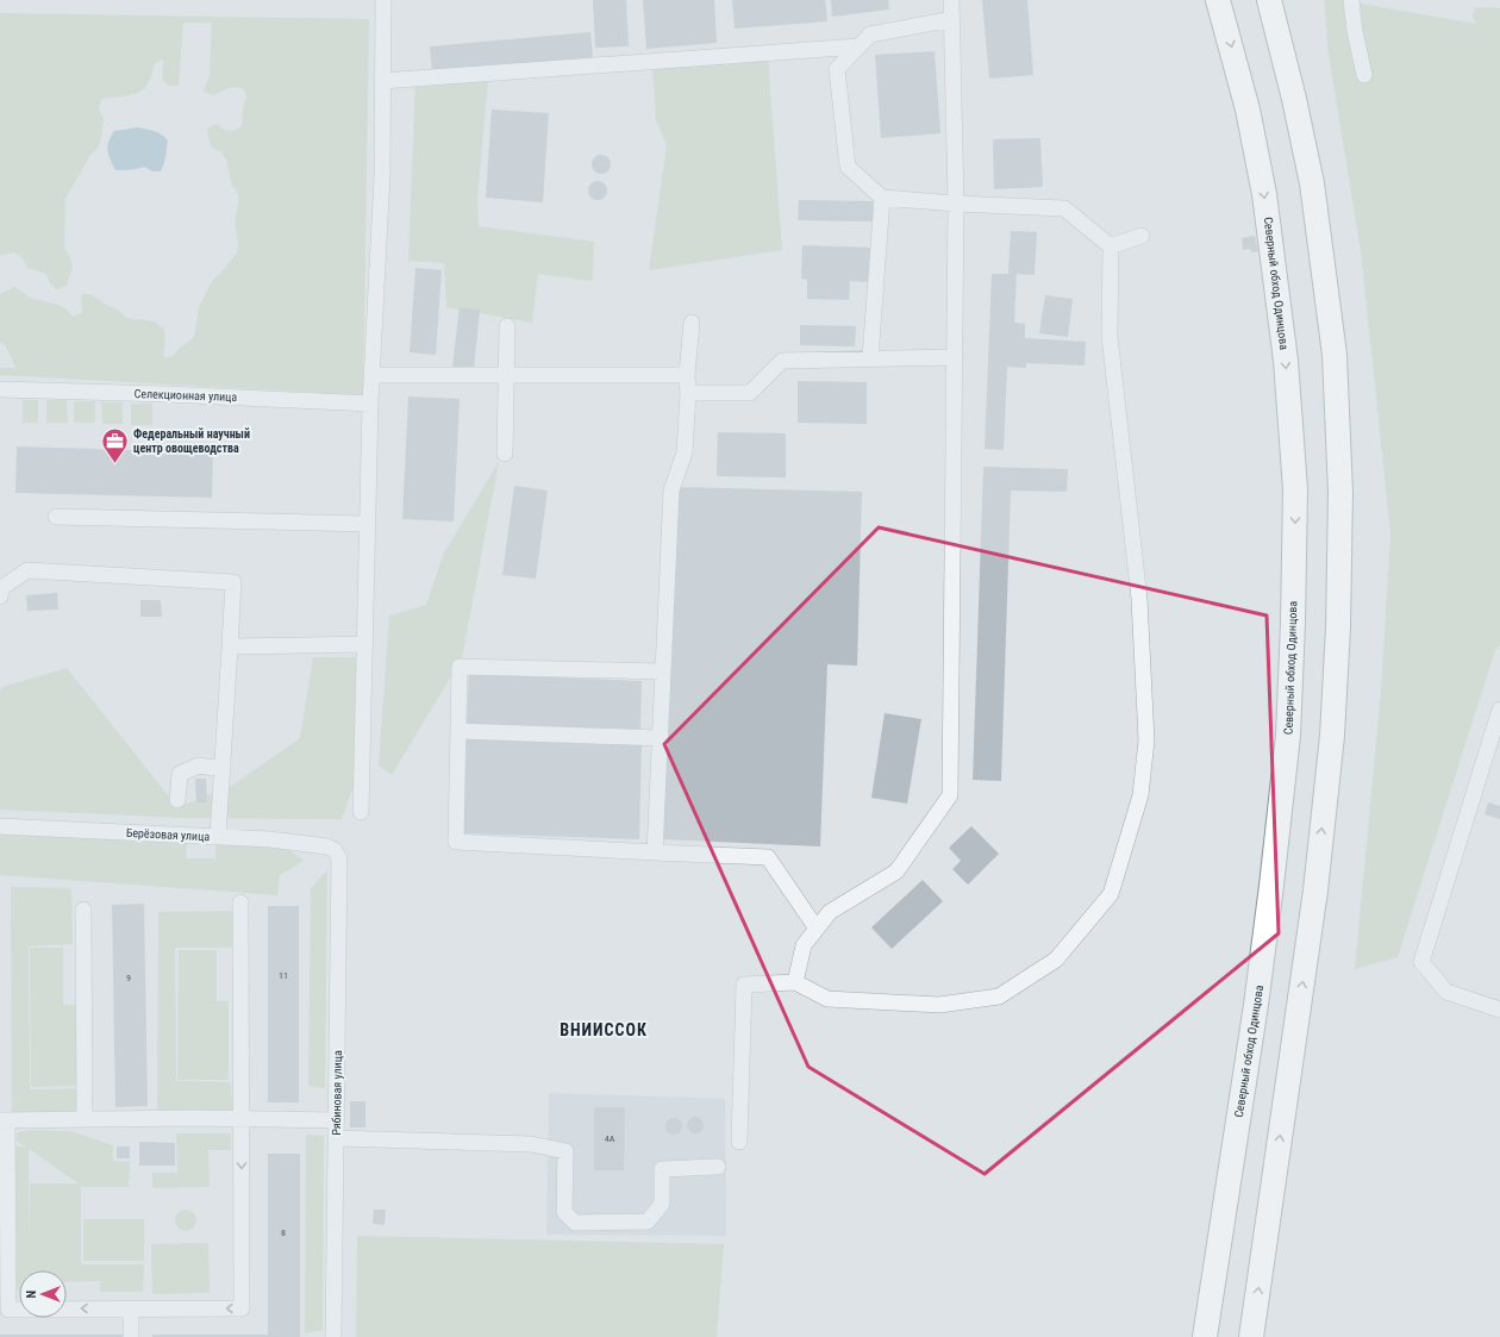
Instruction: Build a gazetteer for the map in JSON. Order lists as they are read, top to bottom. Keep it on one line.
{"streets":{"highway":["Северный обход Одинцова"],"street":["Селекционная улица","Берёзовая улица","Рябиновая улица"]},"crossings":[["Берёзовая улица","Рябиновая улица"]],"districts":["ВНИИССОК"],"places":{"office":["Федеральный научный центр овощеводства"]},"house_numbers":["11","9","4А","8"],"north":"left"}
